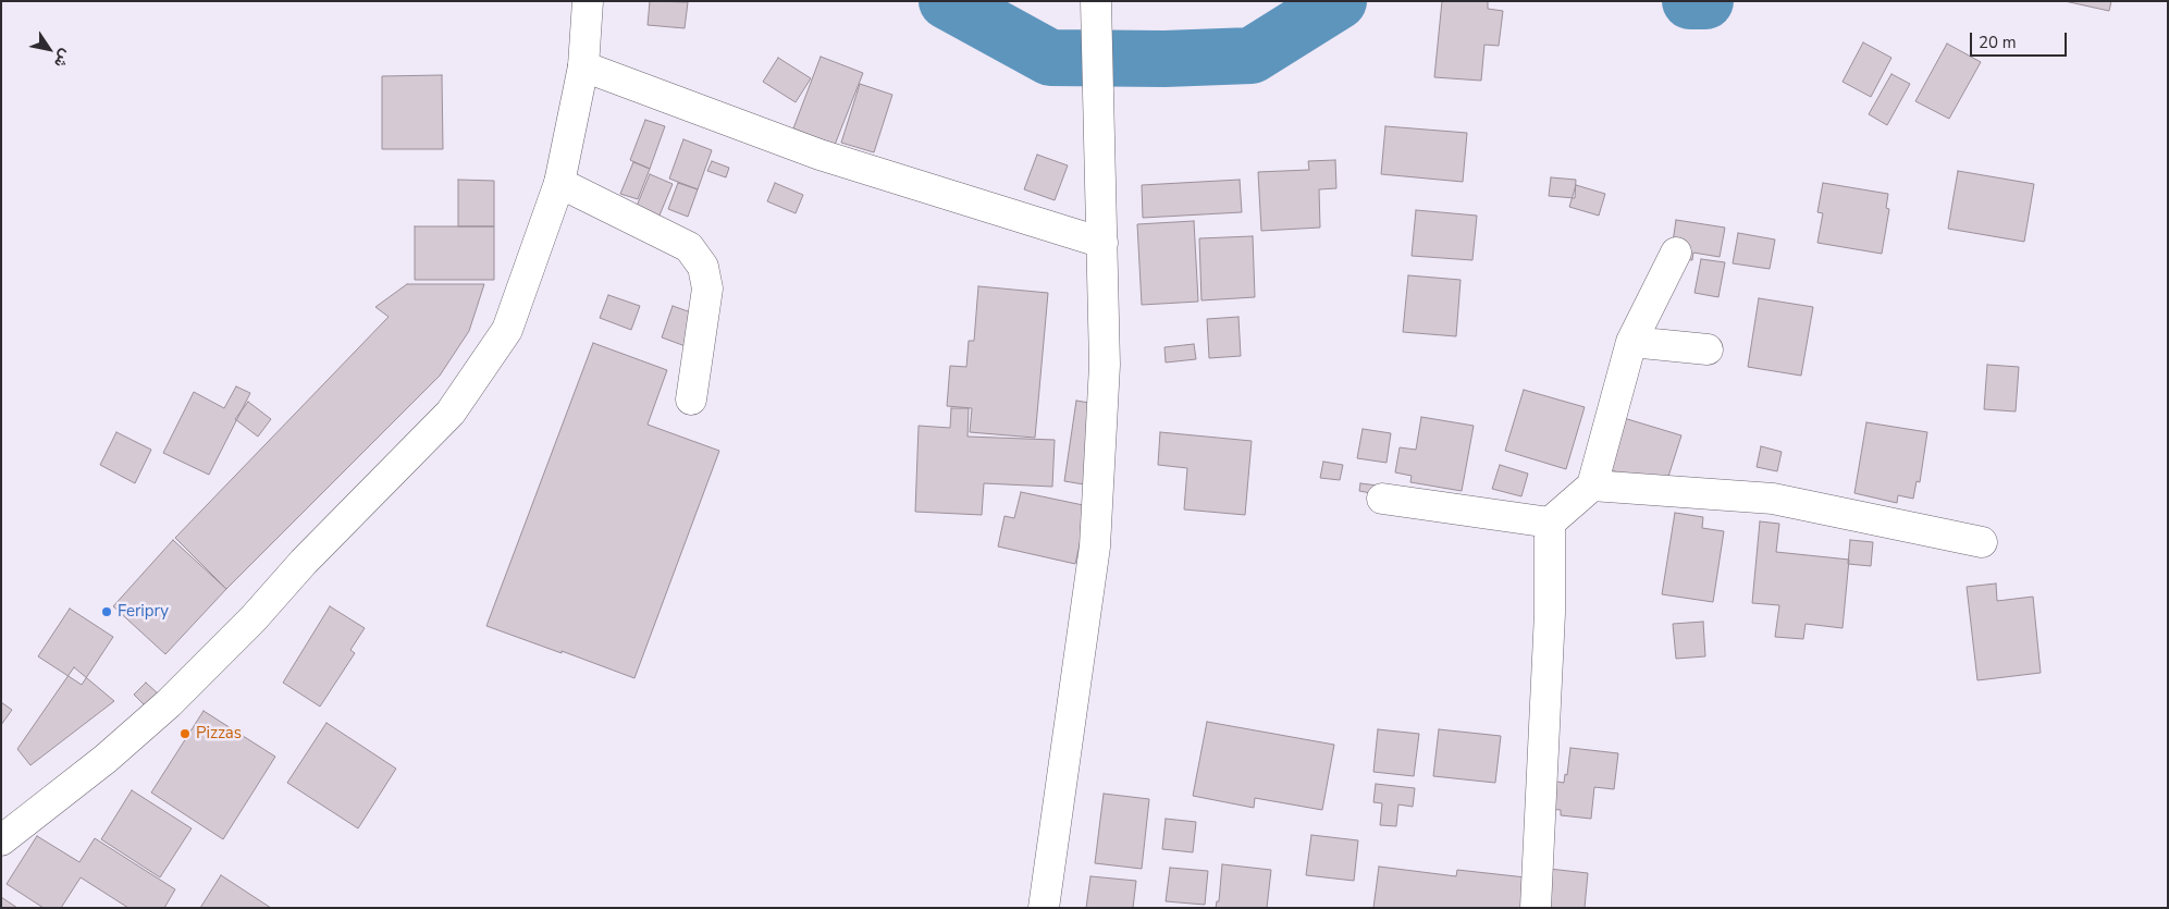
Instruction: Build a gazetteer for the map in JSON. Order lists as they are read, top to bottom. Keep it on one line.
{"places":["Feripry","Pizzas"],"scale_bar":"20 m","north":"bottom right"}
